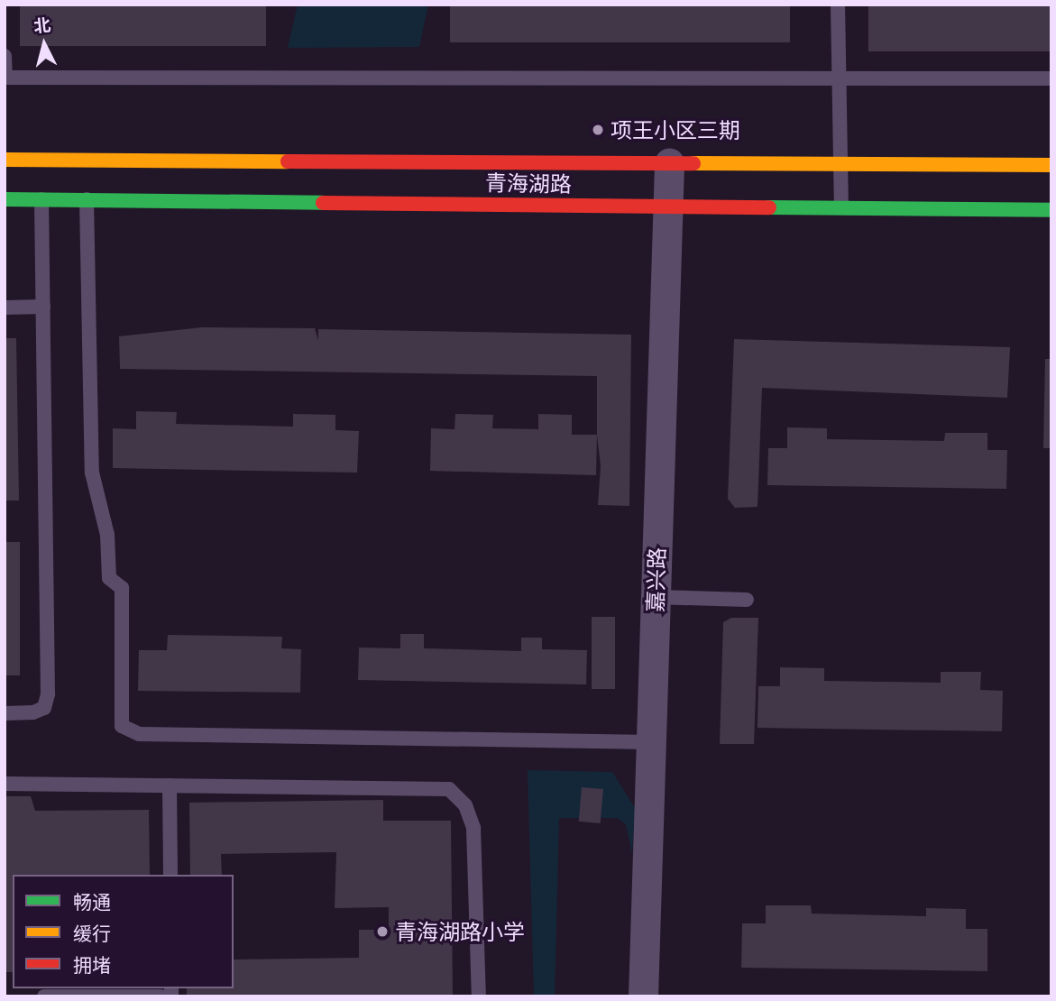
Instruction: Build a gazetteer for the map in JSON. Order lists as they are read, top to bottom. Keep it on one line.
{"streets":{"main road":["青海湖路"],"street":["嘉兴路"]},"crossings":[["青海湖路","嘉兴路"]],"places":["项王小区三期","青海湖路小学"],"legend":["畅通","缓行","拥堵"],"north":"top"}
